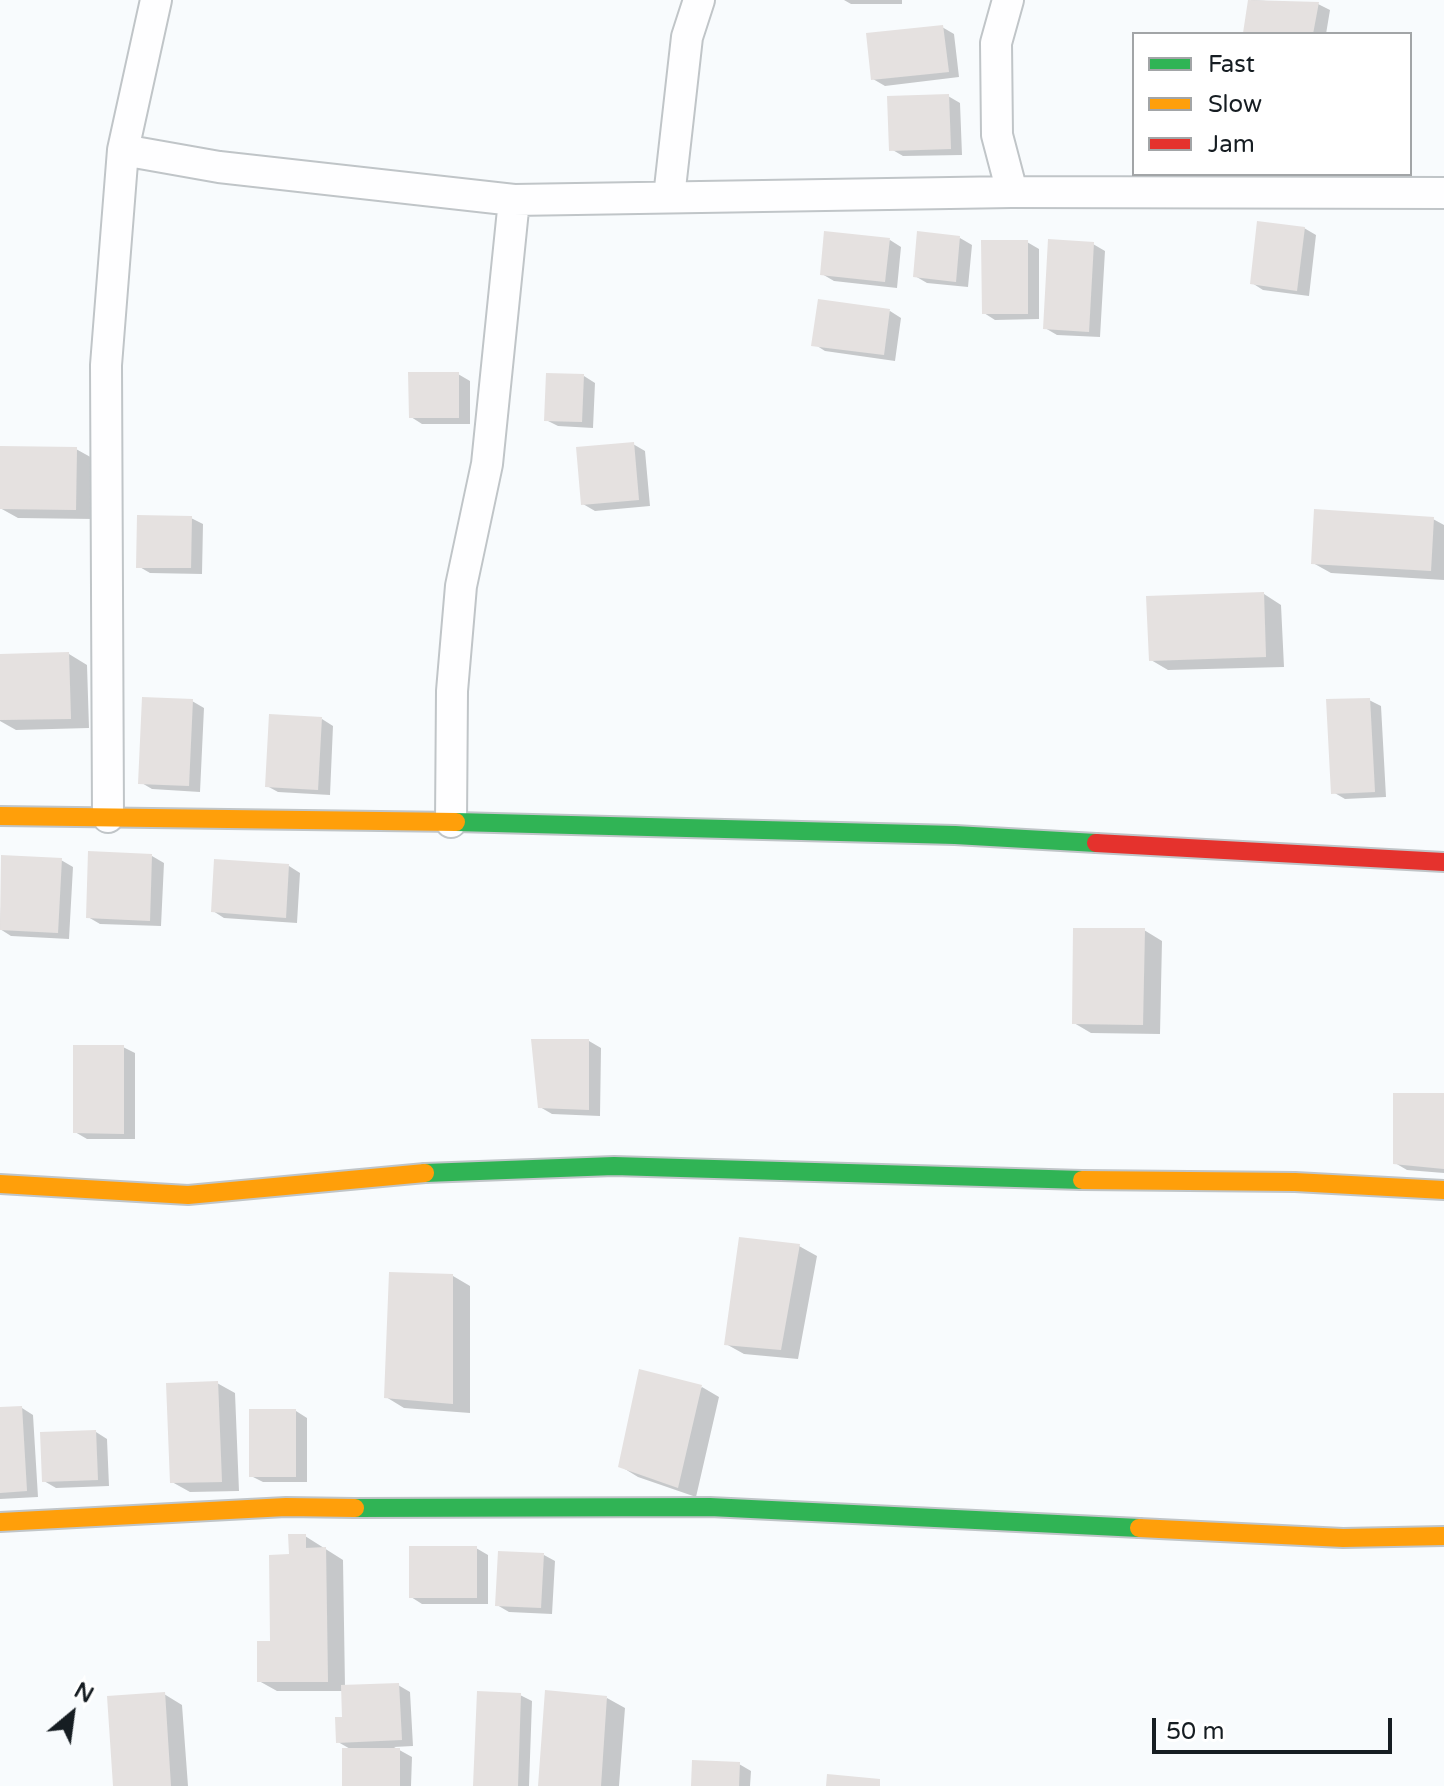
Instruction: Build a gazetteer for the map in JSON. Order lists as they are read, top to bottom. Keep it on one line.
{"legend":["Fast","Slow","Jam"],"scale_bar":"50 m","north":"top right"}
